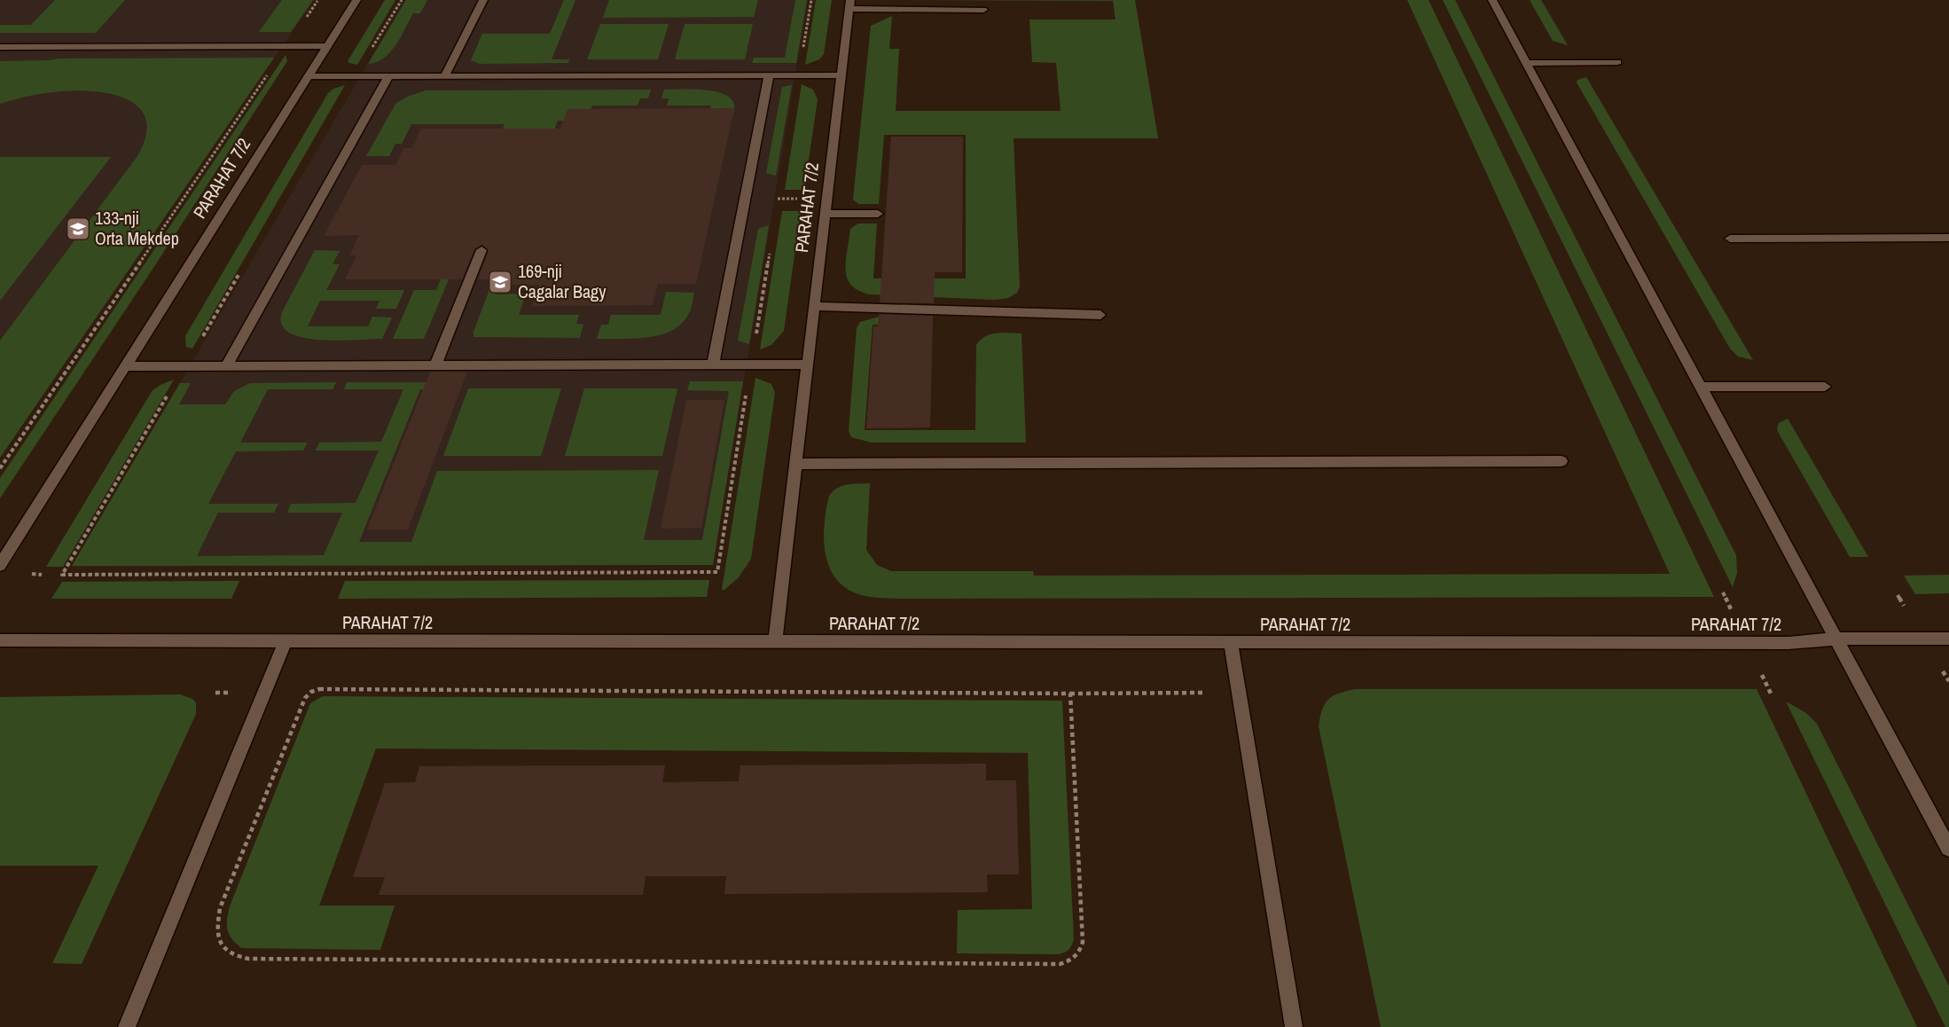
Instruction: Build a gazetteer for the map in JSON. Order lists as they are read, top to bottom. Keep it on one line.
{"streets":{"street":["PARAHAT 7/2"]},"places":{"school or university":["133-nji Orta Mekdep","169-nji Cagalar Bagy"]}}
